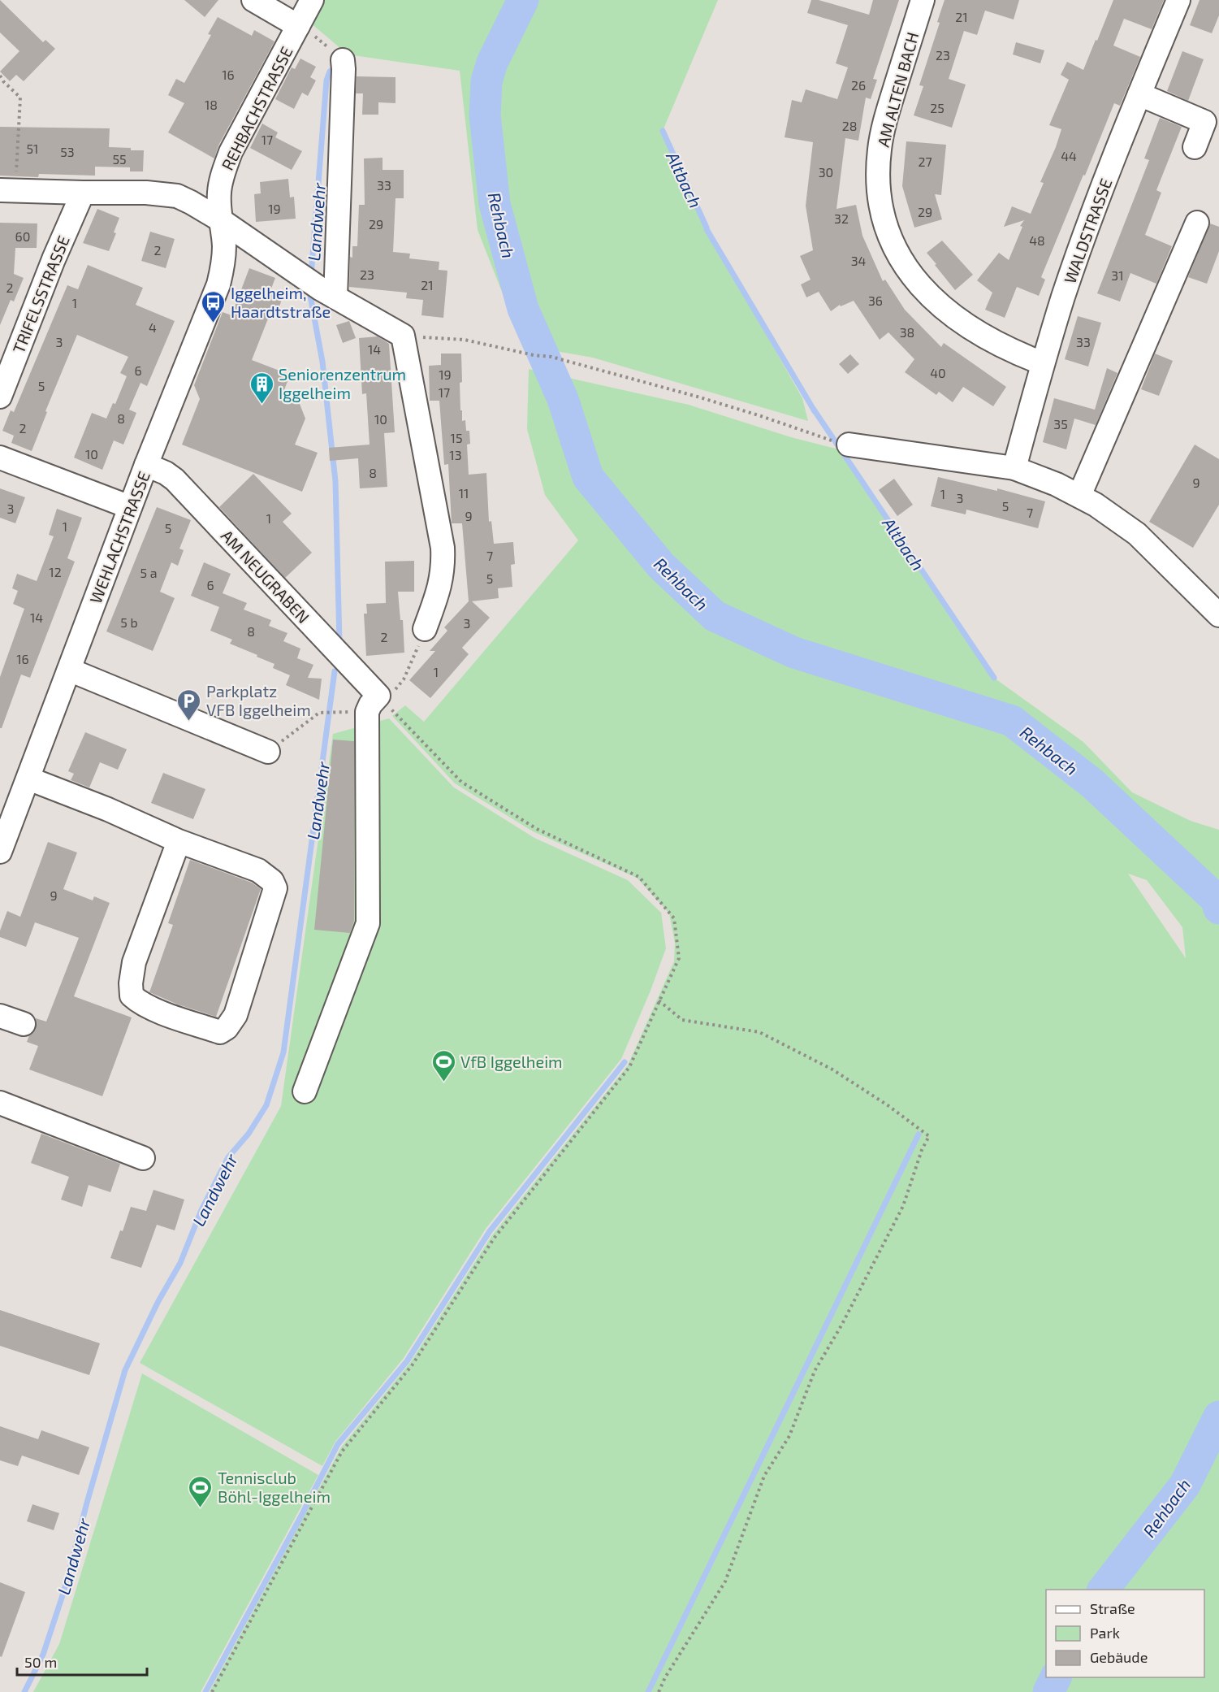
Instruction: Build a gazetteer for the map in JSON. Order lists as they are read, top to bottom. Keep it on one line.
{"streets":{"street":["AM ALTEN BACH","REHBACHSTRASSE","WALDSTRASSE","TRIFELSSTRASSE","WEHLACHSTRASSE","AM NEUGRABEN"]},"crossings":[["AM ALTEN BACH","WALDSTRASSE"],["REHBACHSTRASSE","WEHLACHSTRASSE"],["WEHLACHSTRASSE","AM NEUGRABEN"]],"water":["Altbach","Landwehr","Rehbach"],"places":{"bus stop":["Iggelheim, Haardtstraße"],"building":["Seniorenzentrum Iggelheim"],"parking":["Parkplatz VFB Iggelheim"],"sports":["VfB Iggelheim","Tennisclub Böhl-Iggelheim"]},"house_numbers":["21","23","16","26","18","25","28","17","51","53","44","55","27","30","33","19","29","32","29","60","48","2","34","23","31","21","2","36","1","4","38","3","33","14","6","40","19","5","17","8","10","35","2","15","10","13","8","9","11","1","3","5","3","7","9","1","1","5","7","12","5 a","5","6","14","5 b","3","8","2","16","1","9"],"legend":["Straße","Park","Gebäude"],"scale_bar":"50 m"}
